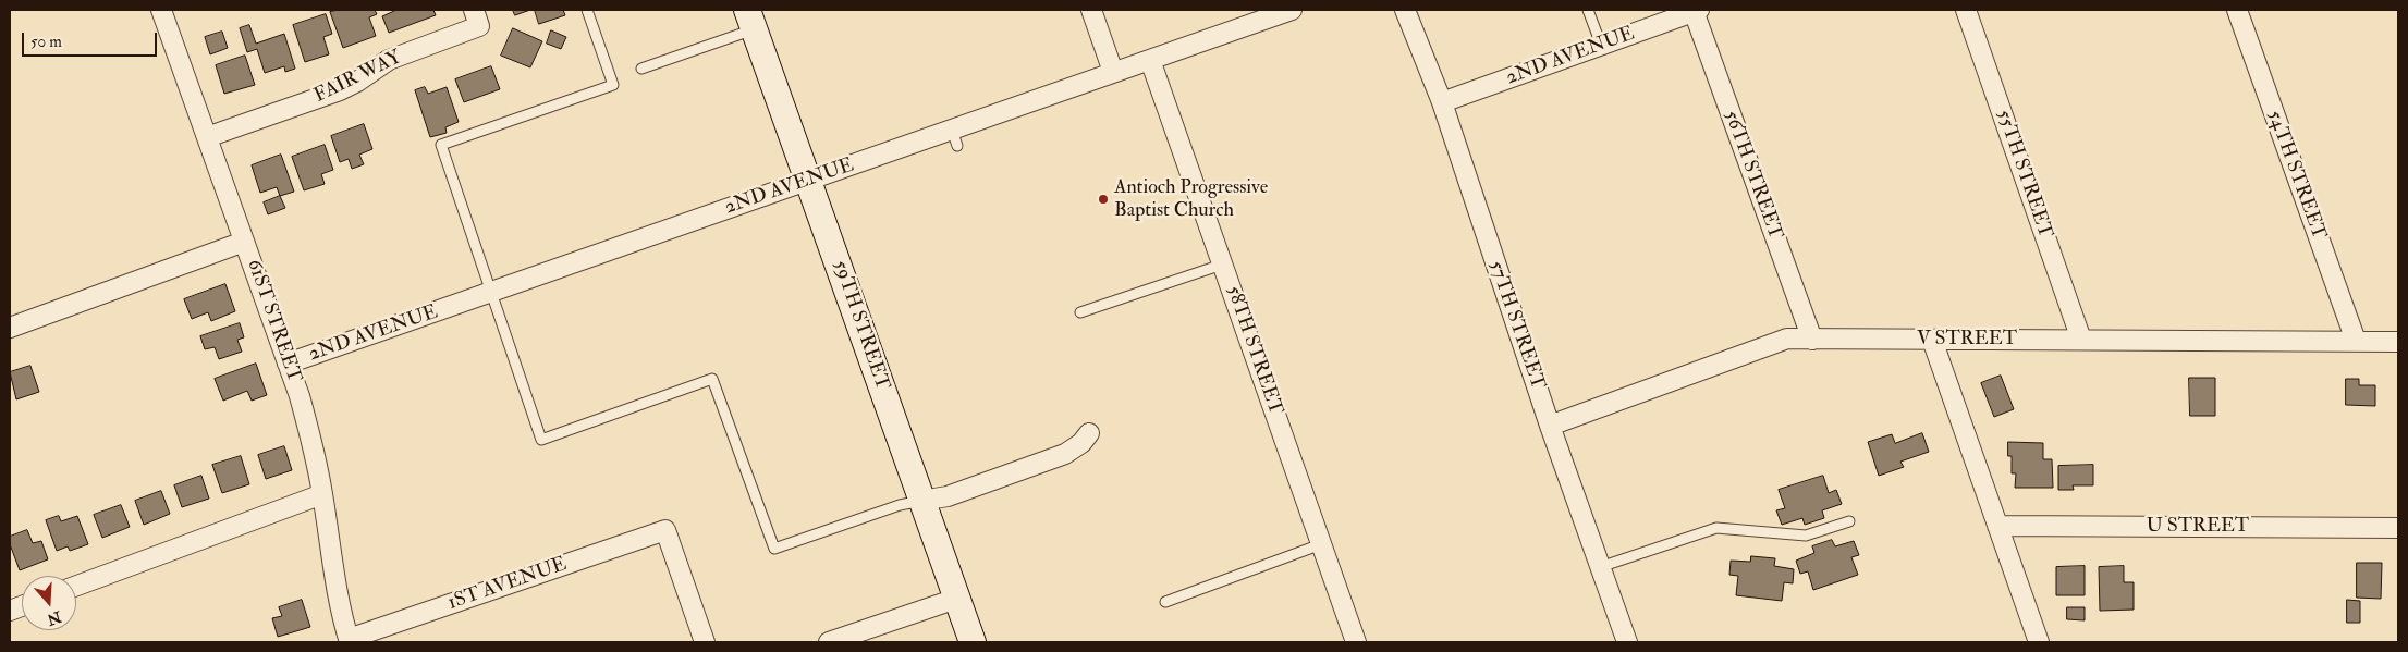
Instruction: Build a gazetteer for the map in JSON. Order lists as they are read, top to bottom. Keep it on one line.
{"streets":{"street":["2ND AVENUE","FAIR WAY","55TH STREET","56TH STREET","54TH STREET","61ST STREET","59TH STREET","57TH STREET","V STREET","58TH STREET","U STREET","1ST AVENUE"]},"crossings":[["2ND AVENUE","56TH STREET"],["2ND AVENUE","61ST STREET"],["2ND AVENUE","59TH STREET"],["2ND AVENUE","57TH STREET"],["2ND AVENUE","58TH STREET"],["FAIR WAY","61ST STREET"],["55TH STREET","V STREET"],["56TH STREET","V STREET"],["54TH STREET","V STREET"],["61ST STREET","1ST AVENUE"],["57TH STREET","V STREET"]],"places":["Antioch Progressive Baptist Church"],"scale_bar":"50 m","north":"bottom"}
